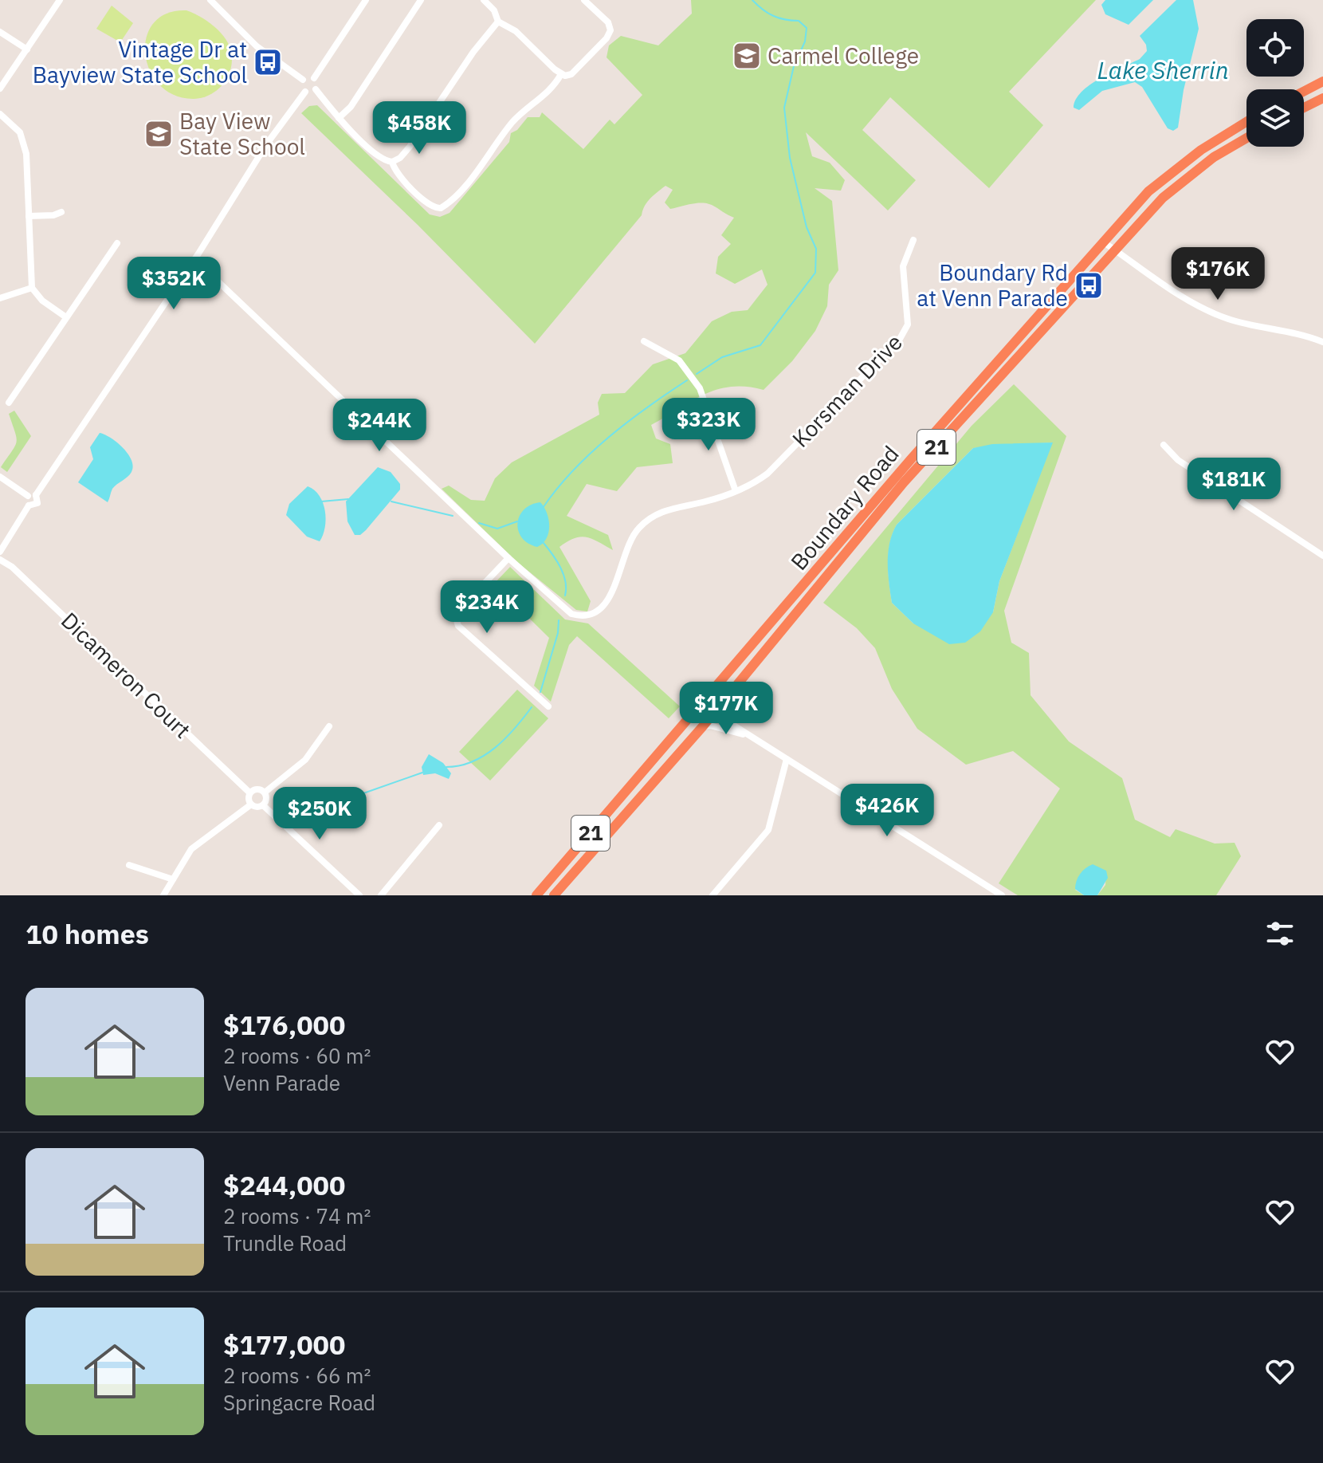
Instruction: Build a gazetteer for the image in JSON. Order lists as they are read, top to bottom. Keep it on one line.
{"streets":{"highway":["21","Boundary Road"],"street":["Korsman Drive","Dicameron Court"]},"water":["Lake Sherrin"],"places":{"school or university":["Carmel College","Bay View State School"],"bus stop":["Vintage Dr at Bayview State School","Boundary Rd at Venn Parade"]},"page":{"price":["$458K","$176K","$352K","$323K","$244K","$181K","$234K","$177K","$426K","$250K"],"heading":"10 homes","list":[{"name":"$176,000","note":"2 rooms · 60 m² · Venn Parade"},{"name":"$244,000","note":"2 rooms · 74 m² · Trundle Road"},{"name":"$177,000","note":"2 rooms · 66 m² · Springacre Road"}]}}
